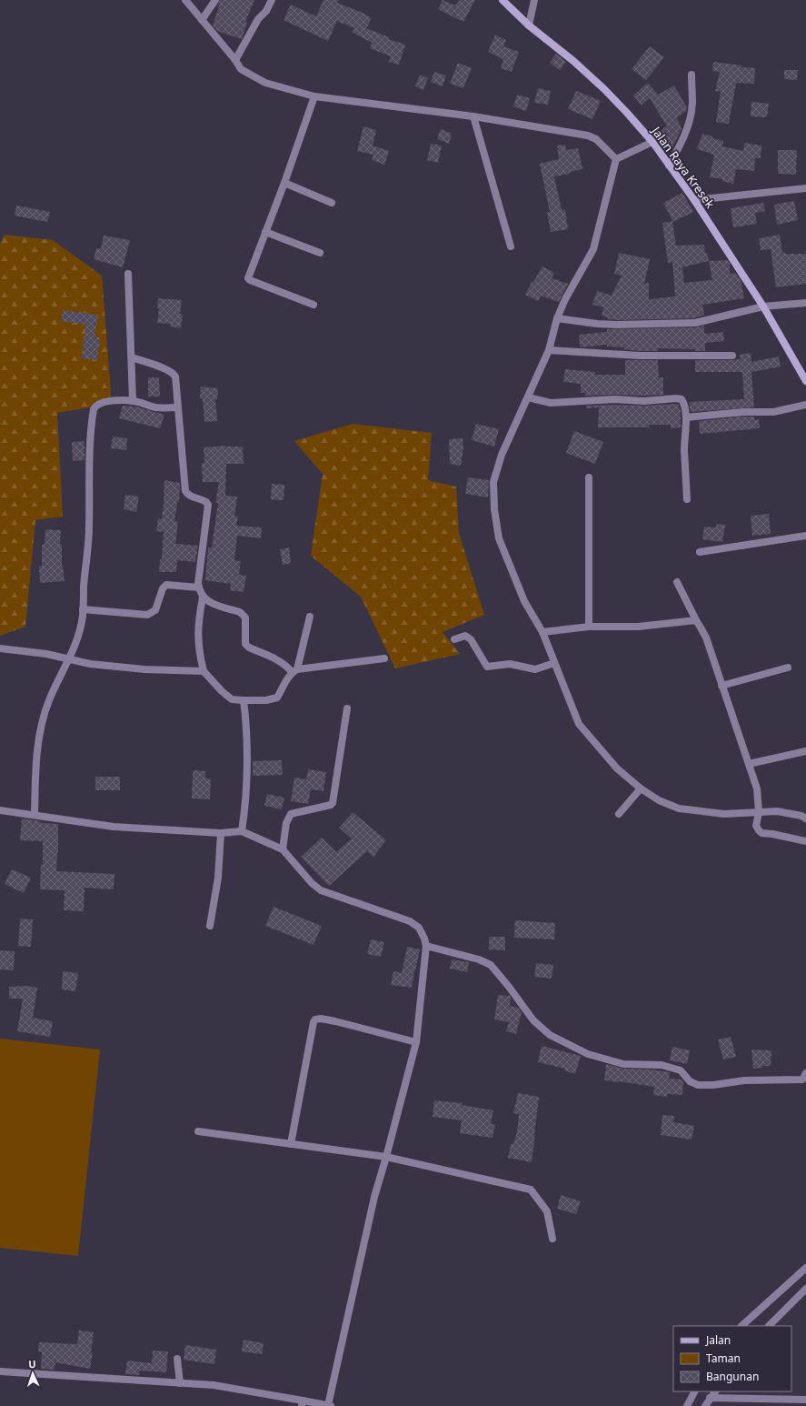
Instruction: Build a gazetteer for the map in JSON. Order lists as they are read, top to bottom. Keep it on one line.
{"streets":{"main road":["Jalan Raya Kresek"]},"legend":["Jalan","Taman","Bangunan"],"north":"top"}
